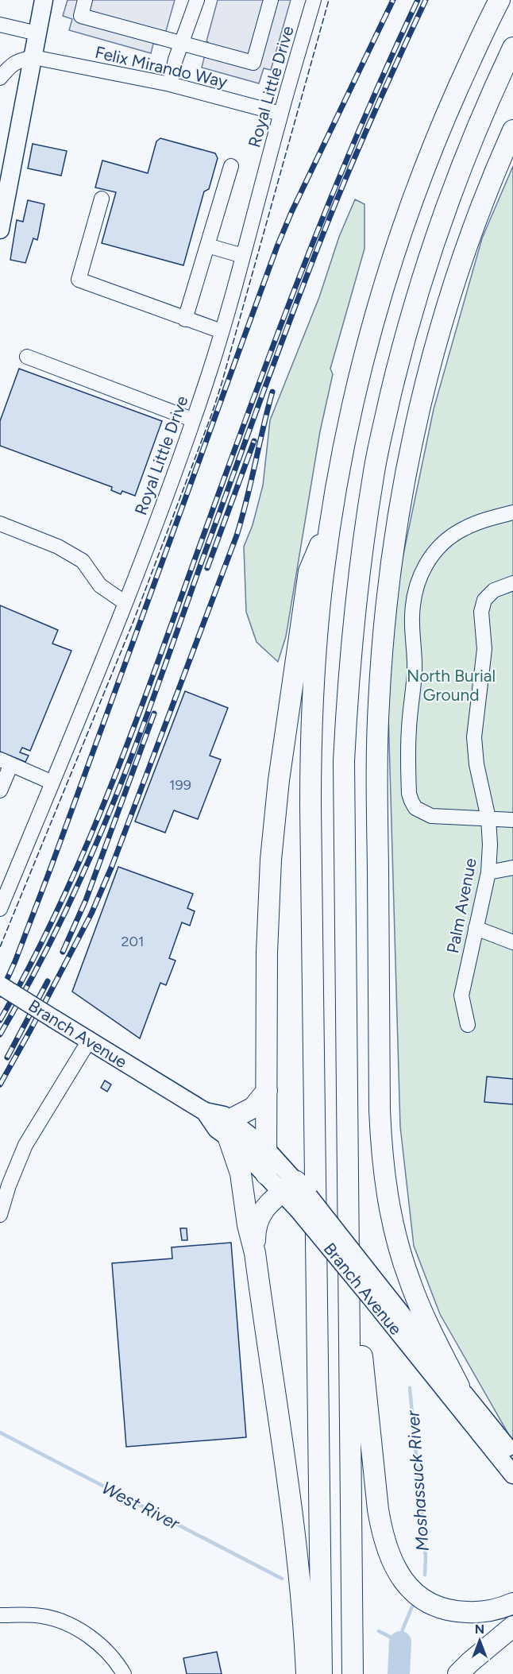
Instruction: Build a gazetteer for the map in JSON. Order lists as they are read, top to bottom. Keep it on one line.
{"streets":{"main road":["Branch Avenue"],"street":["Felix Mirando Way","Royal Little Drive","Palm Avenue"]},"crossings":[["Felix Mirando Way","Royal Little Drive"]],"water":["Moshassuck River","West River"],"parks":["North Burial Ground"],"house_numbers":["199","201"],"north":"top"}
